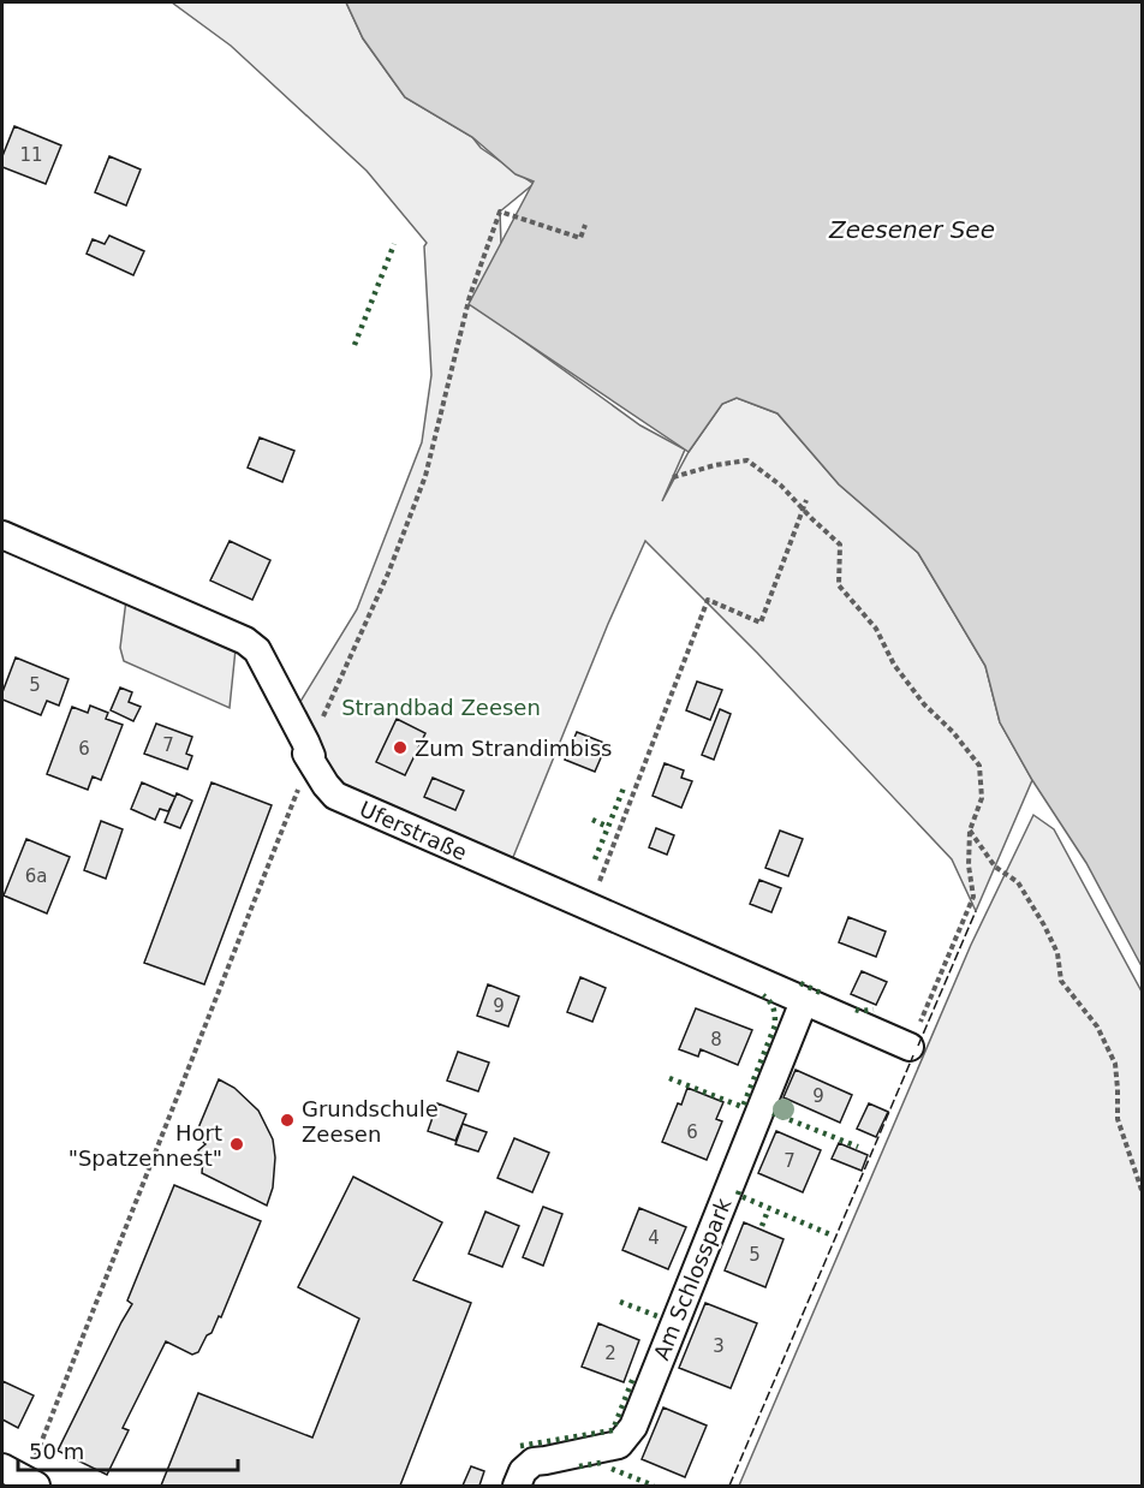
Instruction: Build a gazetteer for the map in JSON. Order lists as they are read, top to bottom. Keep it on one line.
{"streets":{"street":["Uferstraße","Am Schlosspark"]},"crossings":[["Uferstraße","Am Schlosspark"]],"water":["Zeesener See"],"parks":["Strandbad Zeesen"],"places":["Zum Strandimbiss","Grundschule Zeesen","Hort \"Spatzennest\""],"house_numbers":["11","5","7","6","6a","9","8","9","6","7","4","5","3","2"],"scale_bar":"50 m"}
